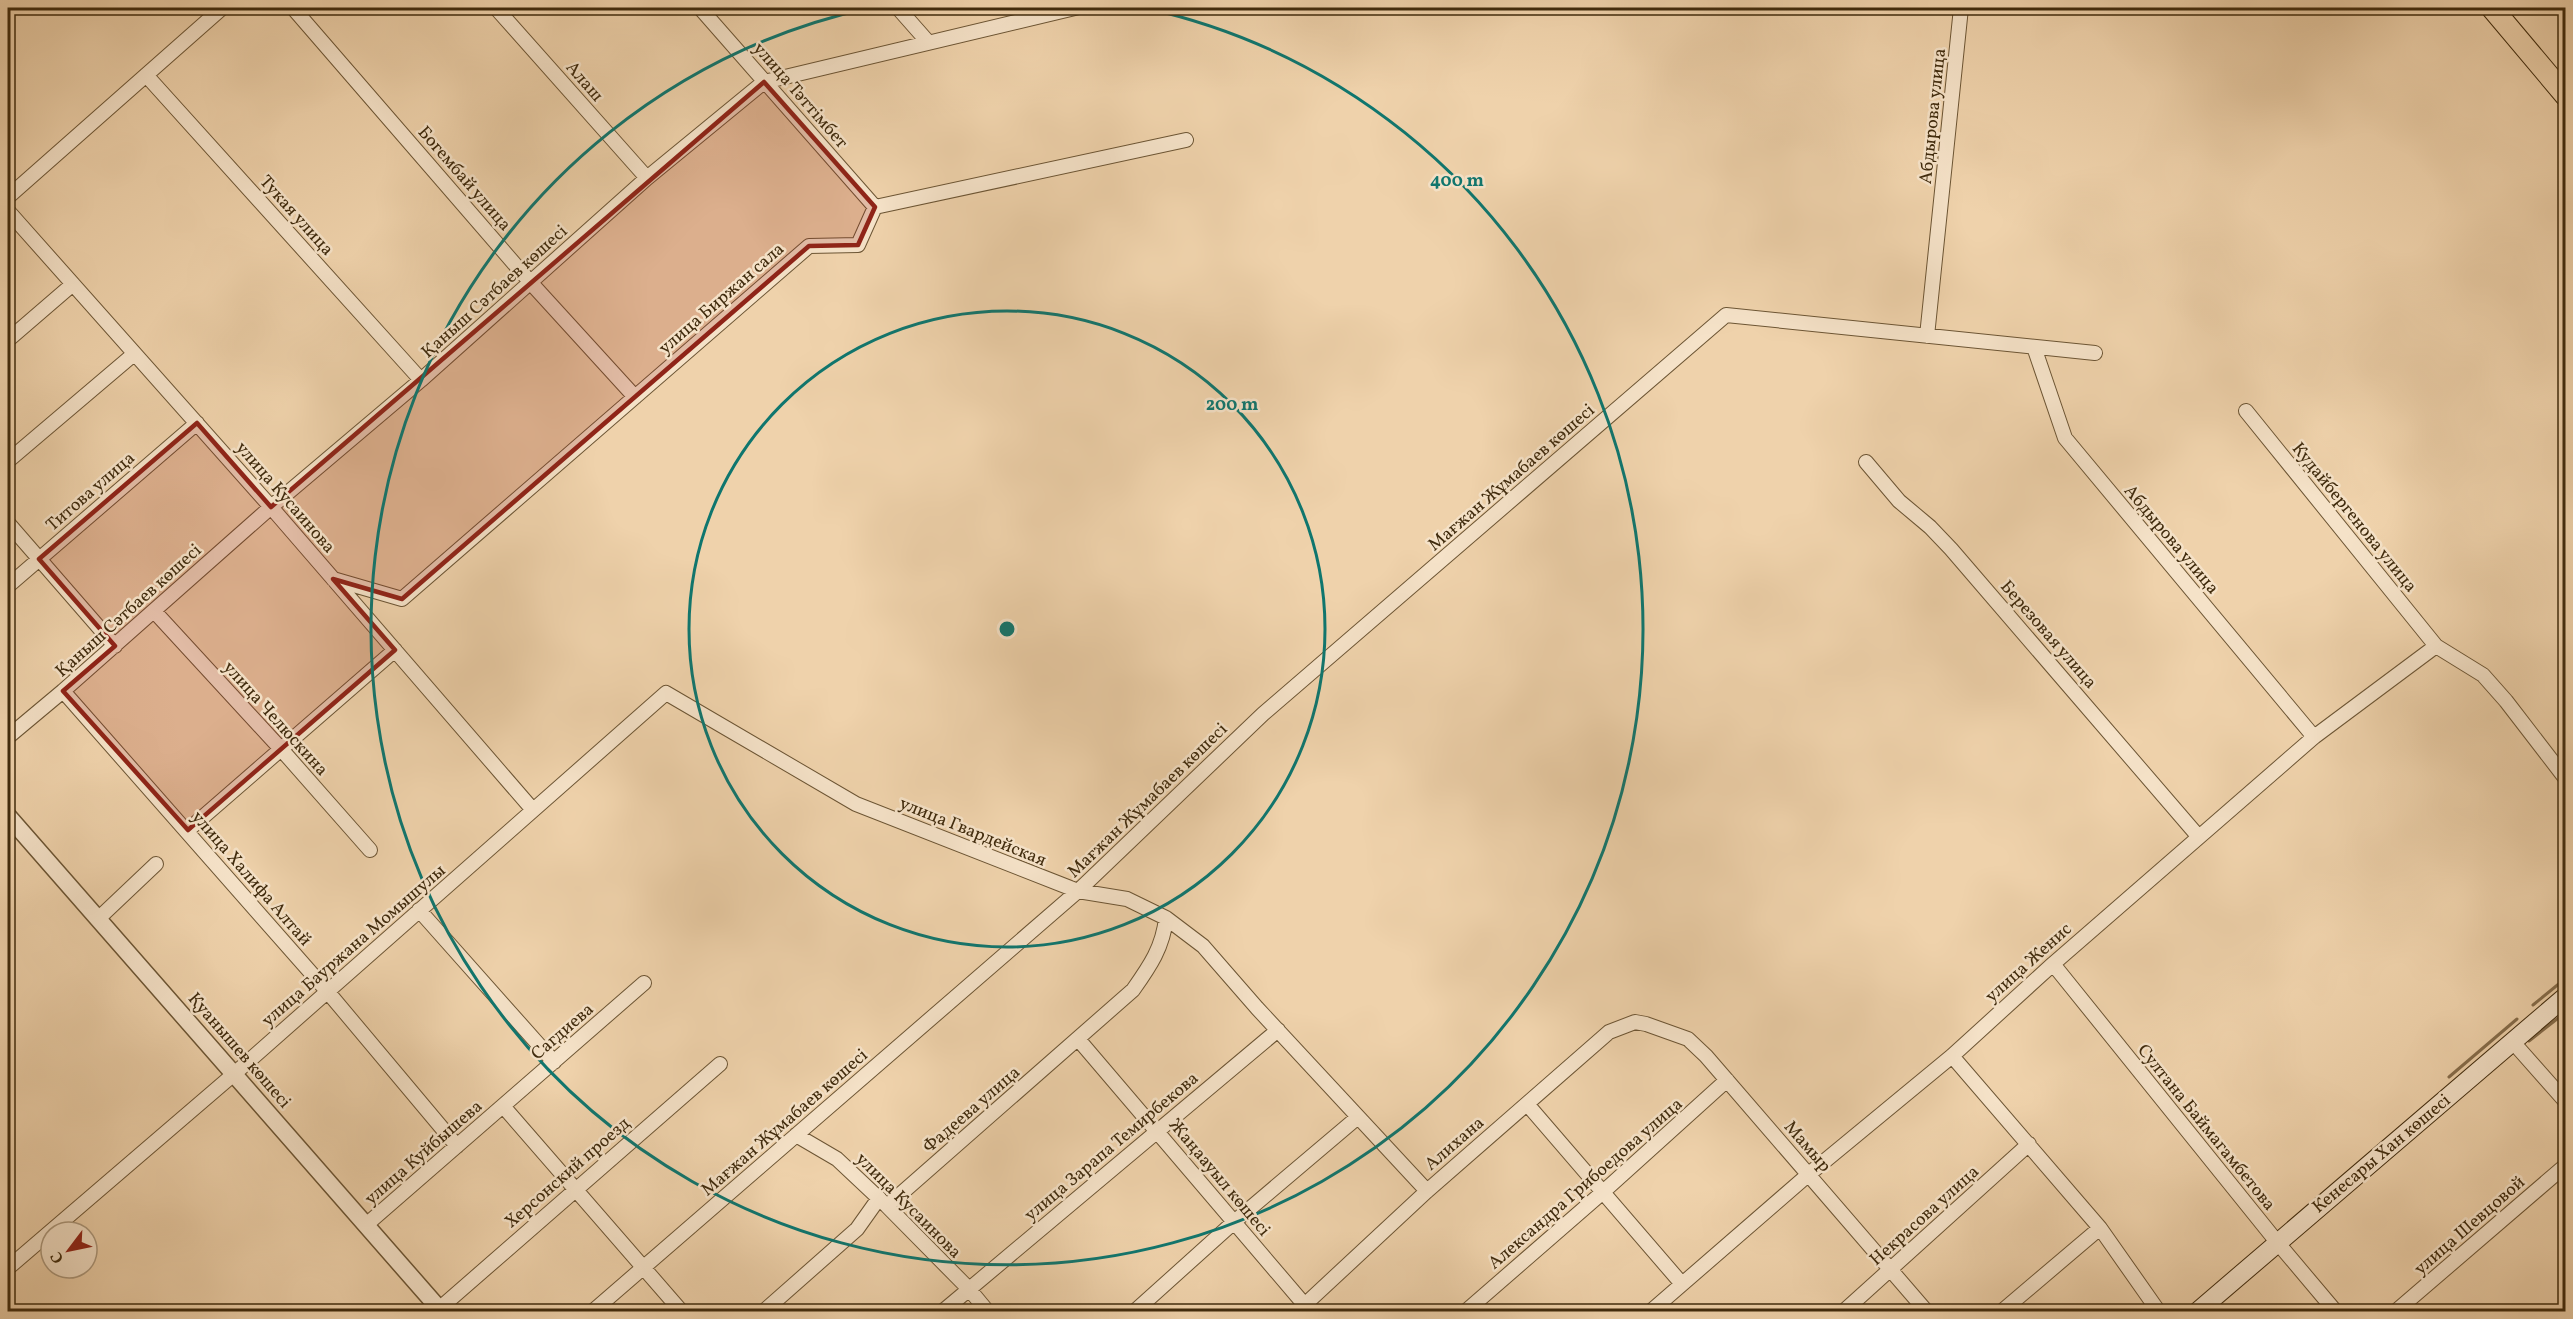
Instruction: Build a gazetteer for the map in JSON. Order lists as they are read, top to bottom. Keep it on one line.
{"streets":{"main road":["Кенесары Хан көшесі"],"street":["Алаш","улица Тәттімбет","Абдырова улица","Богембай улица","Тукая улица","Қаныш Сәтбаев көшесі","улица Биржан сала","Мағжан Жұмабаев көшесі","Титова улица","улица Кусаинова","Кудайбергенова улица","Березовая улица","улица Челюскина","улица Гвардейская","улица Халифа Алтай","улица Бауржана Момышулы","улица Женис","Сагдиева","Қуанышев көшесі","Фадеева улица","Султана Баймагамбетова","Алихана","улица Зарапа Темирбекова","Мамыр","улица Куйбышева","Херсонский проезд","Жаңаауыл көшесі","Александра Грибоедова улица","Некрасова улица","улица Шевцовой"]},"crossings":[["Алаш","Қаныш Сәтбаев көшесі"],["улица Тәттімбет","Қаныш Сәтбаев көшесі"],["улица Тәттімбет","улица Биржан сала"],["Абдырова улица","Мағжан Жұмабаев көшесі"],["Абдырова улица","улица Женис"],["Богембай улица","Қаныш Сәтбаев көшесі"],["Богембай улица","улица Биржан сала"],["Тукая улица","Қаныш Сәтбаев көшесі"],["Қаныш Сәтбаев көшесі","улица Кусаинова"],["Қаныш Сәтбаев көшесі","улица Челюскина"],["Қаныш Сәтбаев көшесі","улица Халифа Алтай"],["улица Биржан сала","улица Кусаинова"],["Мағжан Жұмабаев көшесі","улица Кусаинова"],["Мағжан Жұмабаев көшесі","улица Гвардейская"],["Титова улица","улица Кусаинова"],["улица Кусаинова","улица Бауржана Момышулы"],["улица Кусаинова","Фадеева улица"],["улица Кусаинова","улица Зарапа Темирбекова"],["Кудайбергенова улица","улица Женис"],["Березовая улица","улица Женис"],["улица Гвардейская","улица Бауржана Момышулы"],["улица Гвардейская","Фадеева улица"],["улица Гвардейская","Алихана"],["улица Гвардейская","улица Зарапа Темирбекова"],["улица Халифа Алтай","улица Бауржана Момышулы"],["улица Халифа Алтай","улица Куйбышева"],["улица Бауржана Момышулы","Қуанышев көшесі"],["улица Женис","Султана Баймагамбетова"],["улица Женис","Мамыр"],["Сагдиева","улица Куйбышева"],["Қуанышев көшесі","улица Куйбышева"],["Қуанышев көшесі","Херсонский проезд"],["Фадеева улица","Жаңаауыл көшесі"],["Султана Баймагамбетова","Кенесары Хан көшесі"],["Алихана","Мамыр"],["Алихана","Жаңаауыл көшесі"],["улица Зарапа Темирбекова","Жаңаауыл көшесі"],["Мамыр","Александра Грибоедова улица"],["Мамыр","Некрасова улица"]],"north":"bottom left","rings":["400 m","200 m"]}
